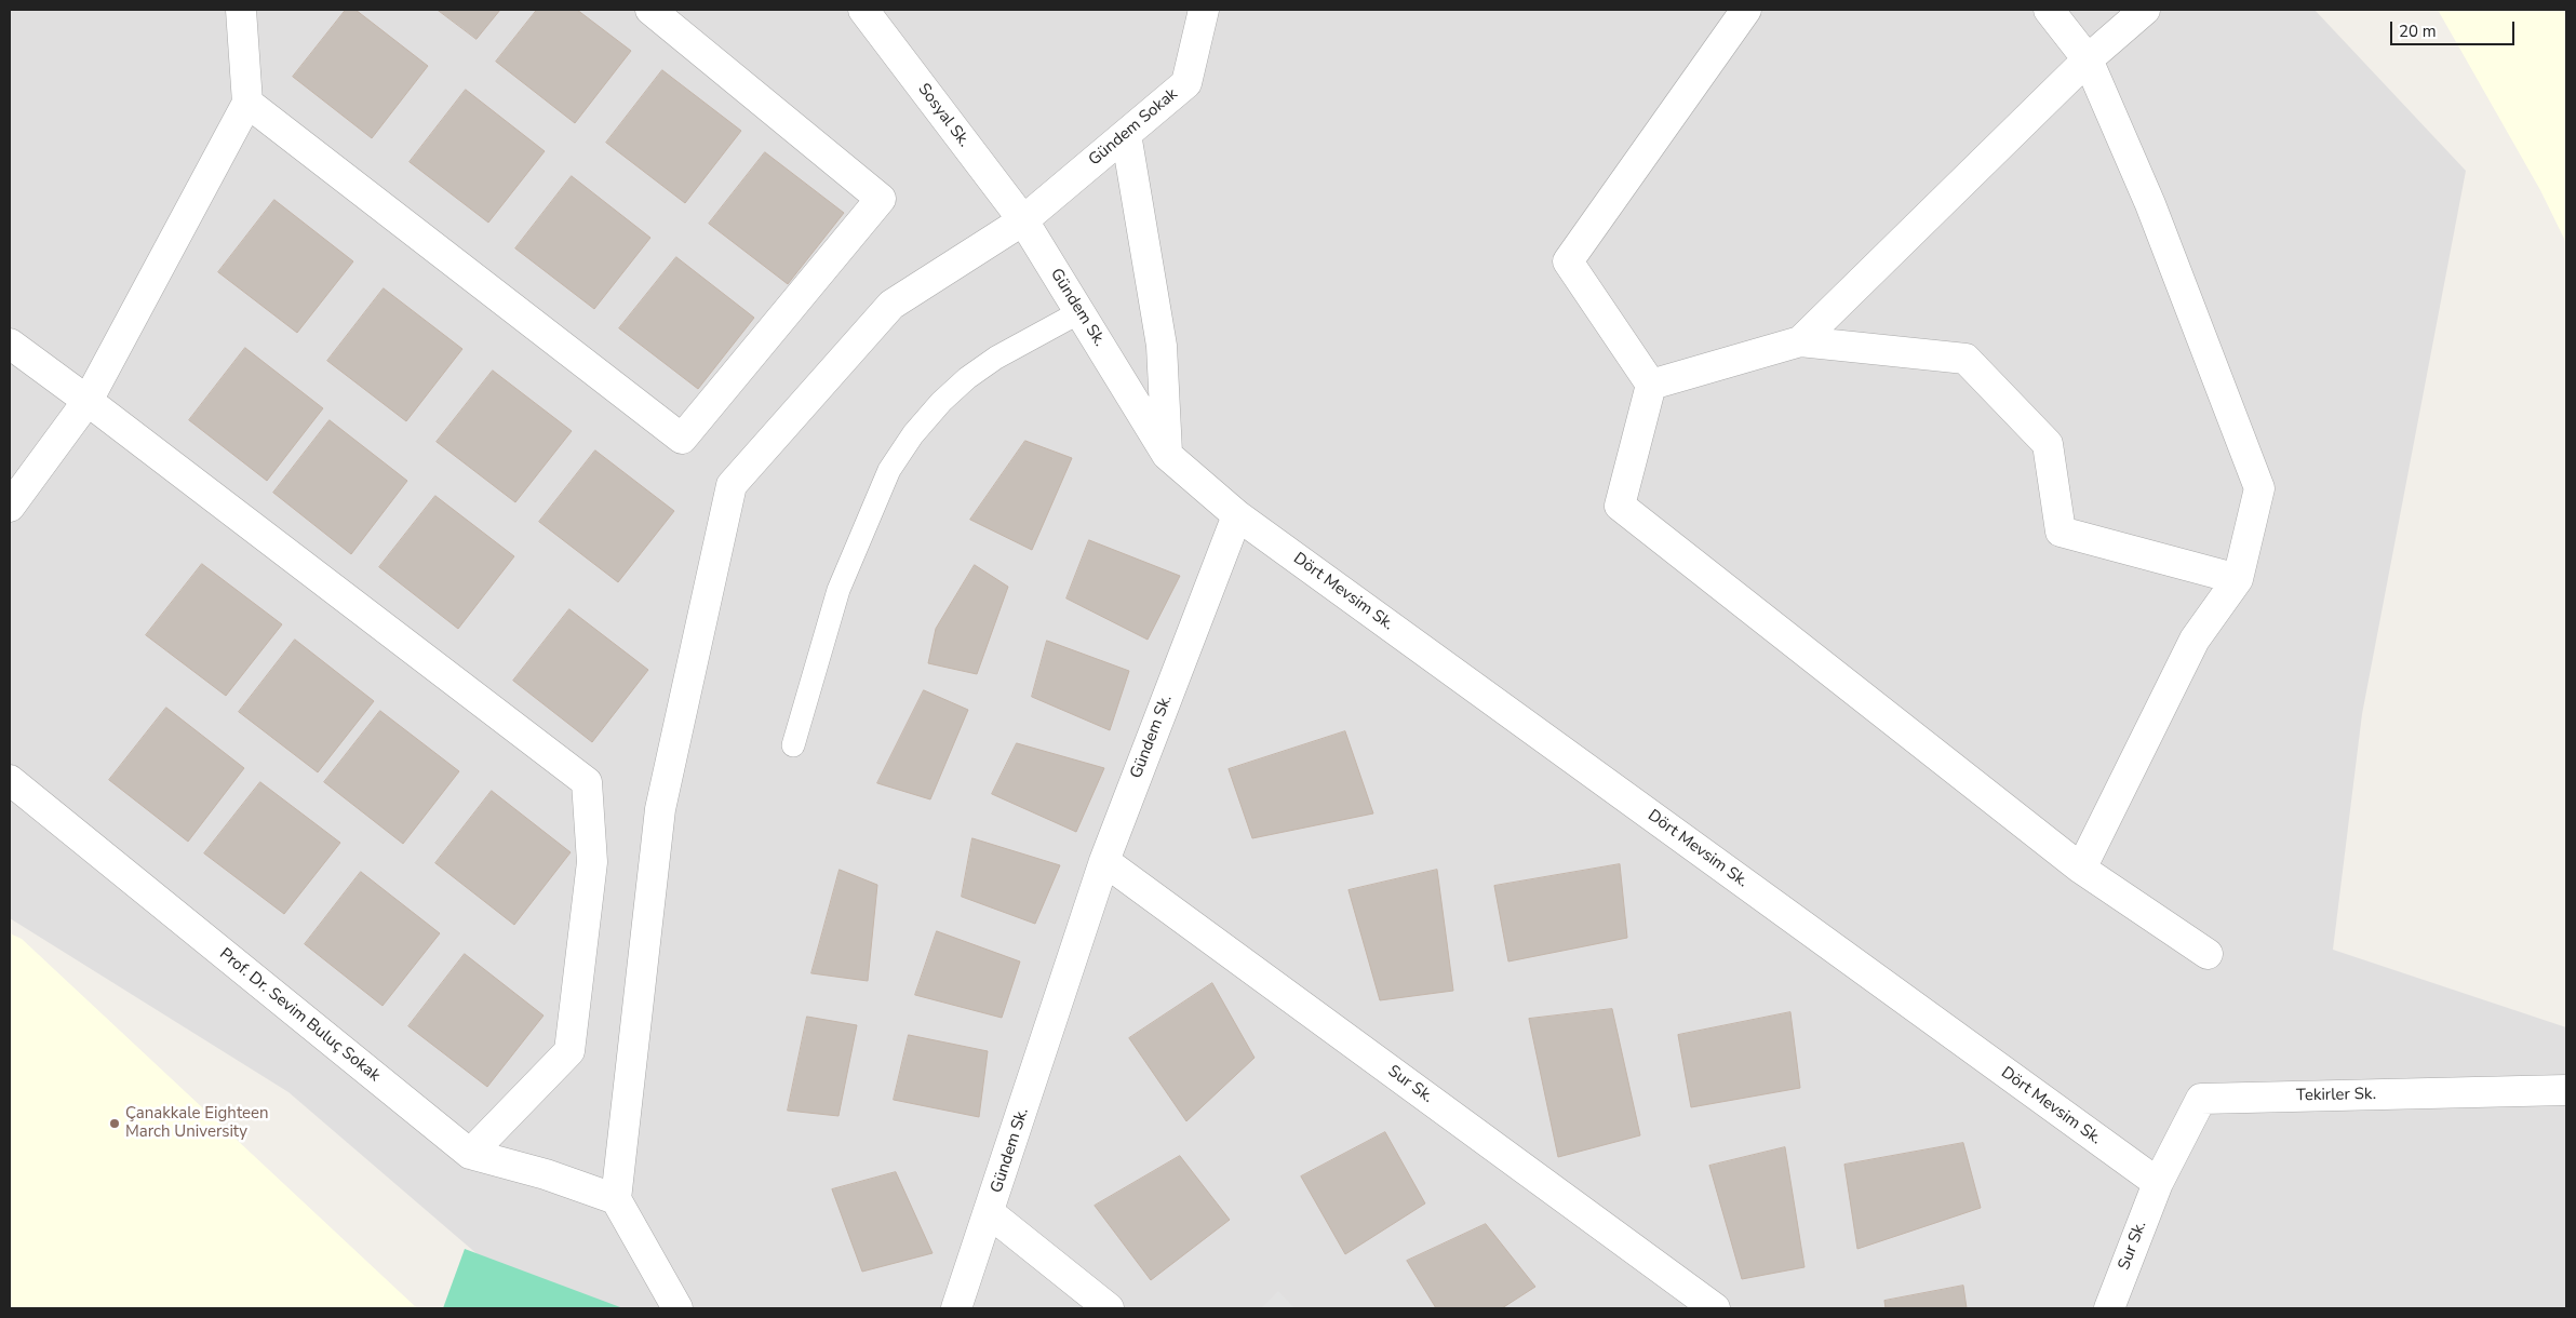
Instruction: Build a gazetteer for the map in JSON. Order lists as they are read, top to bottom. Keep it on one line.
{"streets":{"street":["Sosyal Sk.","Gündem Sokak","Gündem Sk.","Dört Mevsim Sk.","Prof. Dr. Sevim Buluç Sokak","Sur Sk.","Tekirler Sk."]},"crossings":[["Sosyal Sk.","Gündem Sokak"],["Sosyal Sk.","Gündem Sk."],["Gündem Sokak","Gündem Sk."],["Gündem Sokak","Prof. Dr. Sevim Buluç Sokak"],["Gündem Sk.","Dört Mevsim Sk."],["Gündem Sk.","Sur Sk."],["Dört Mevsim Sk.","Sur Sk."],["Dört Mevsim Sk.","Tekirler Sk."],["Sur Sk.","Tekirler Sk."]],"places":["Çanakkale Eighteen March University"],"scale_bar":"20 m"}
